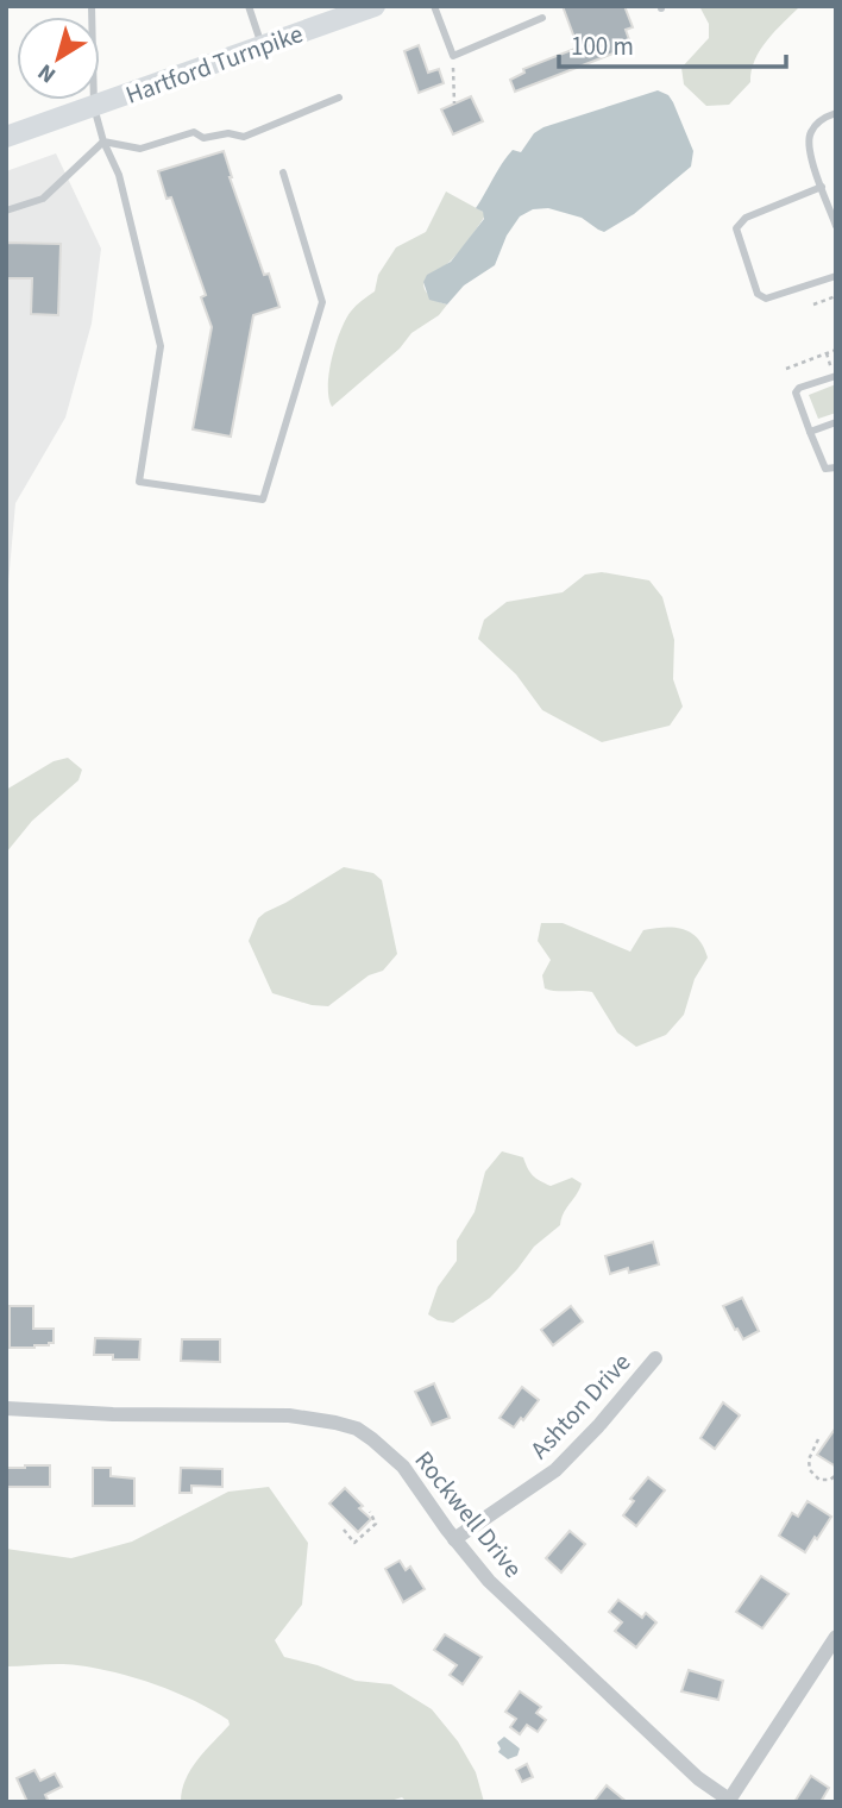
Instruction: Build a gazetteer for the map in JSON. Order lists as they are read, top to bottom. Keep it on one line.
{"streets":{"main road":["Hartford Turnpike"],"street":["Ashton Drive","Rockwell Drive"]},"crossings":[["Ashton Drive","Rockwell Drive"]],"scale_bar":"100 m","north":"bottom left"}
